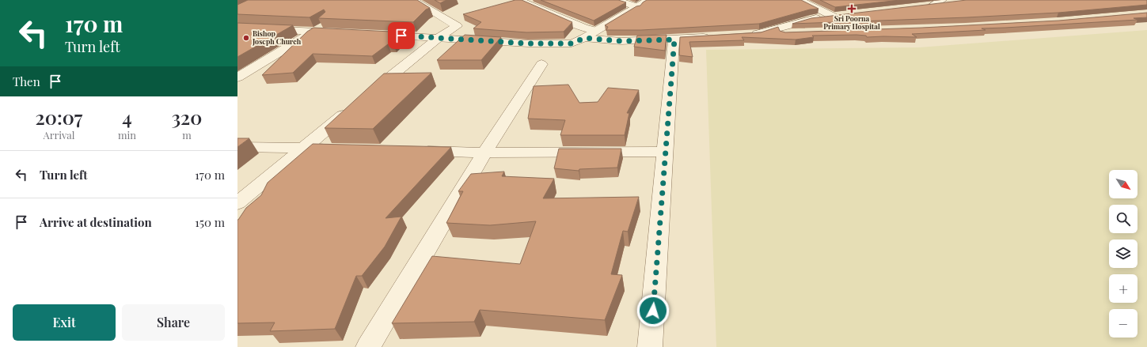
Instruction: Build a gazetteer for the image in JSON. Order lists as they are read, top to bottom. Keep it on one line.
{"places":{"health":["Sri Poorna Primary Hospital"],"other":["Bishop Joseph Church"]},"north":"bottom right","page":{"turn":["170 m","Turn left"],"then":"Then","eta":["20:07","Arrival","4","min","320","m"],"list":[{"name":"Turn left","value":"170 m"},{"name":"Arrive at destination","value":"150 m"}],"map_buttons":["+","−"],"buttons":["Exit","Share"]}}
